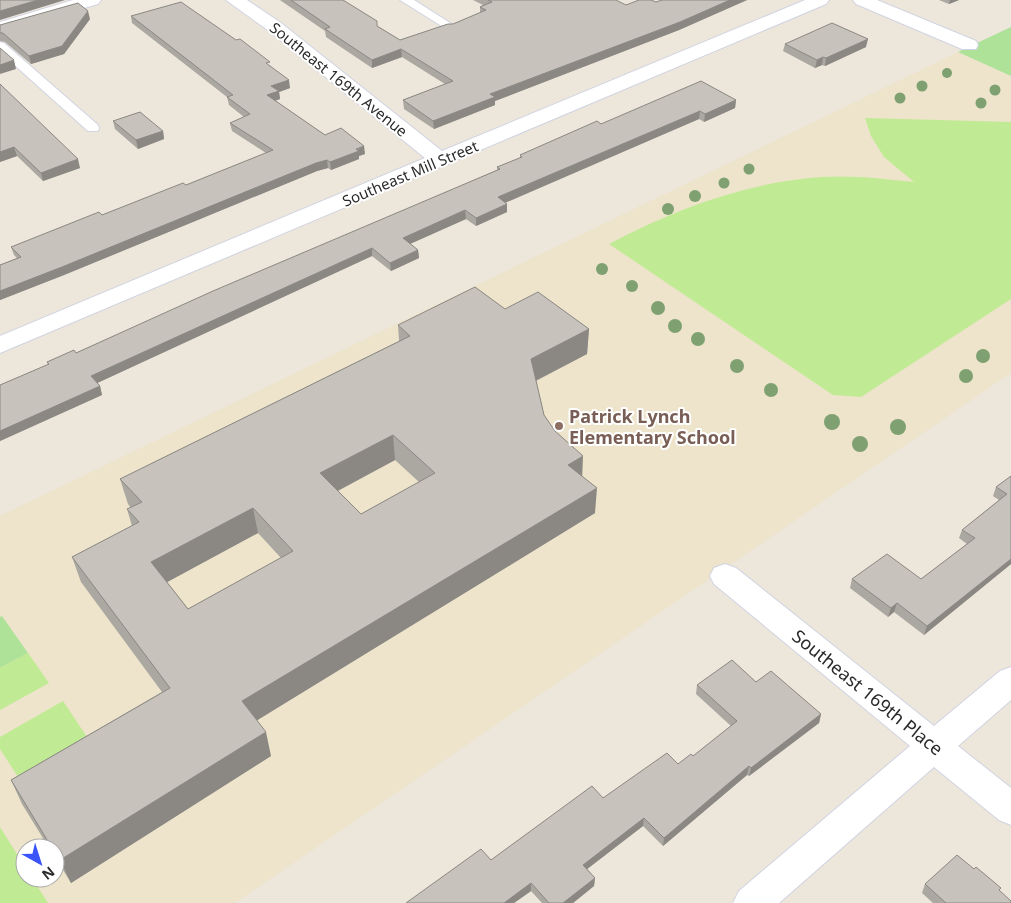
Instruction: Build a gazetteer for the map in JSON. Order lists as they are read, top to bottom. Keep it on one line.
{"streets":{"street":["Southeast 169th Avenue","Southeast Mill Street","Southeast 169th Place"]},"crossings":[["Southeast 169th Avenue","Southeast Mill Street"]],"places":["Patrick Lynch Elementary School"],"north":"bottom right"}
